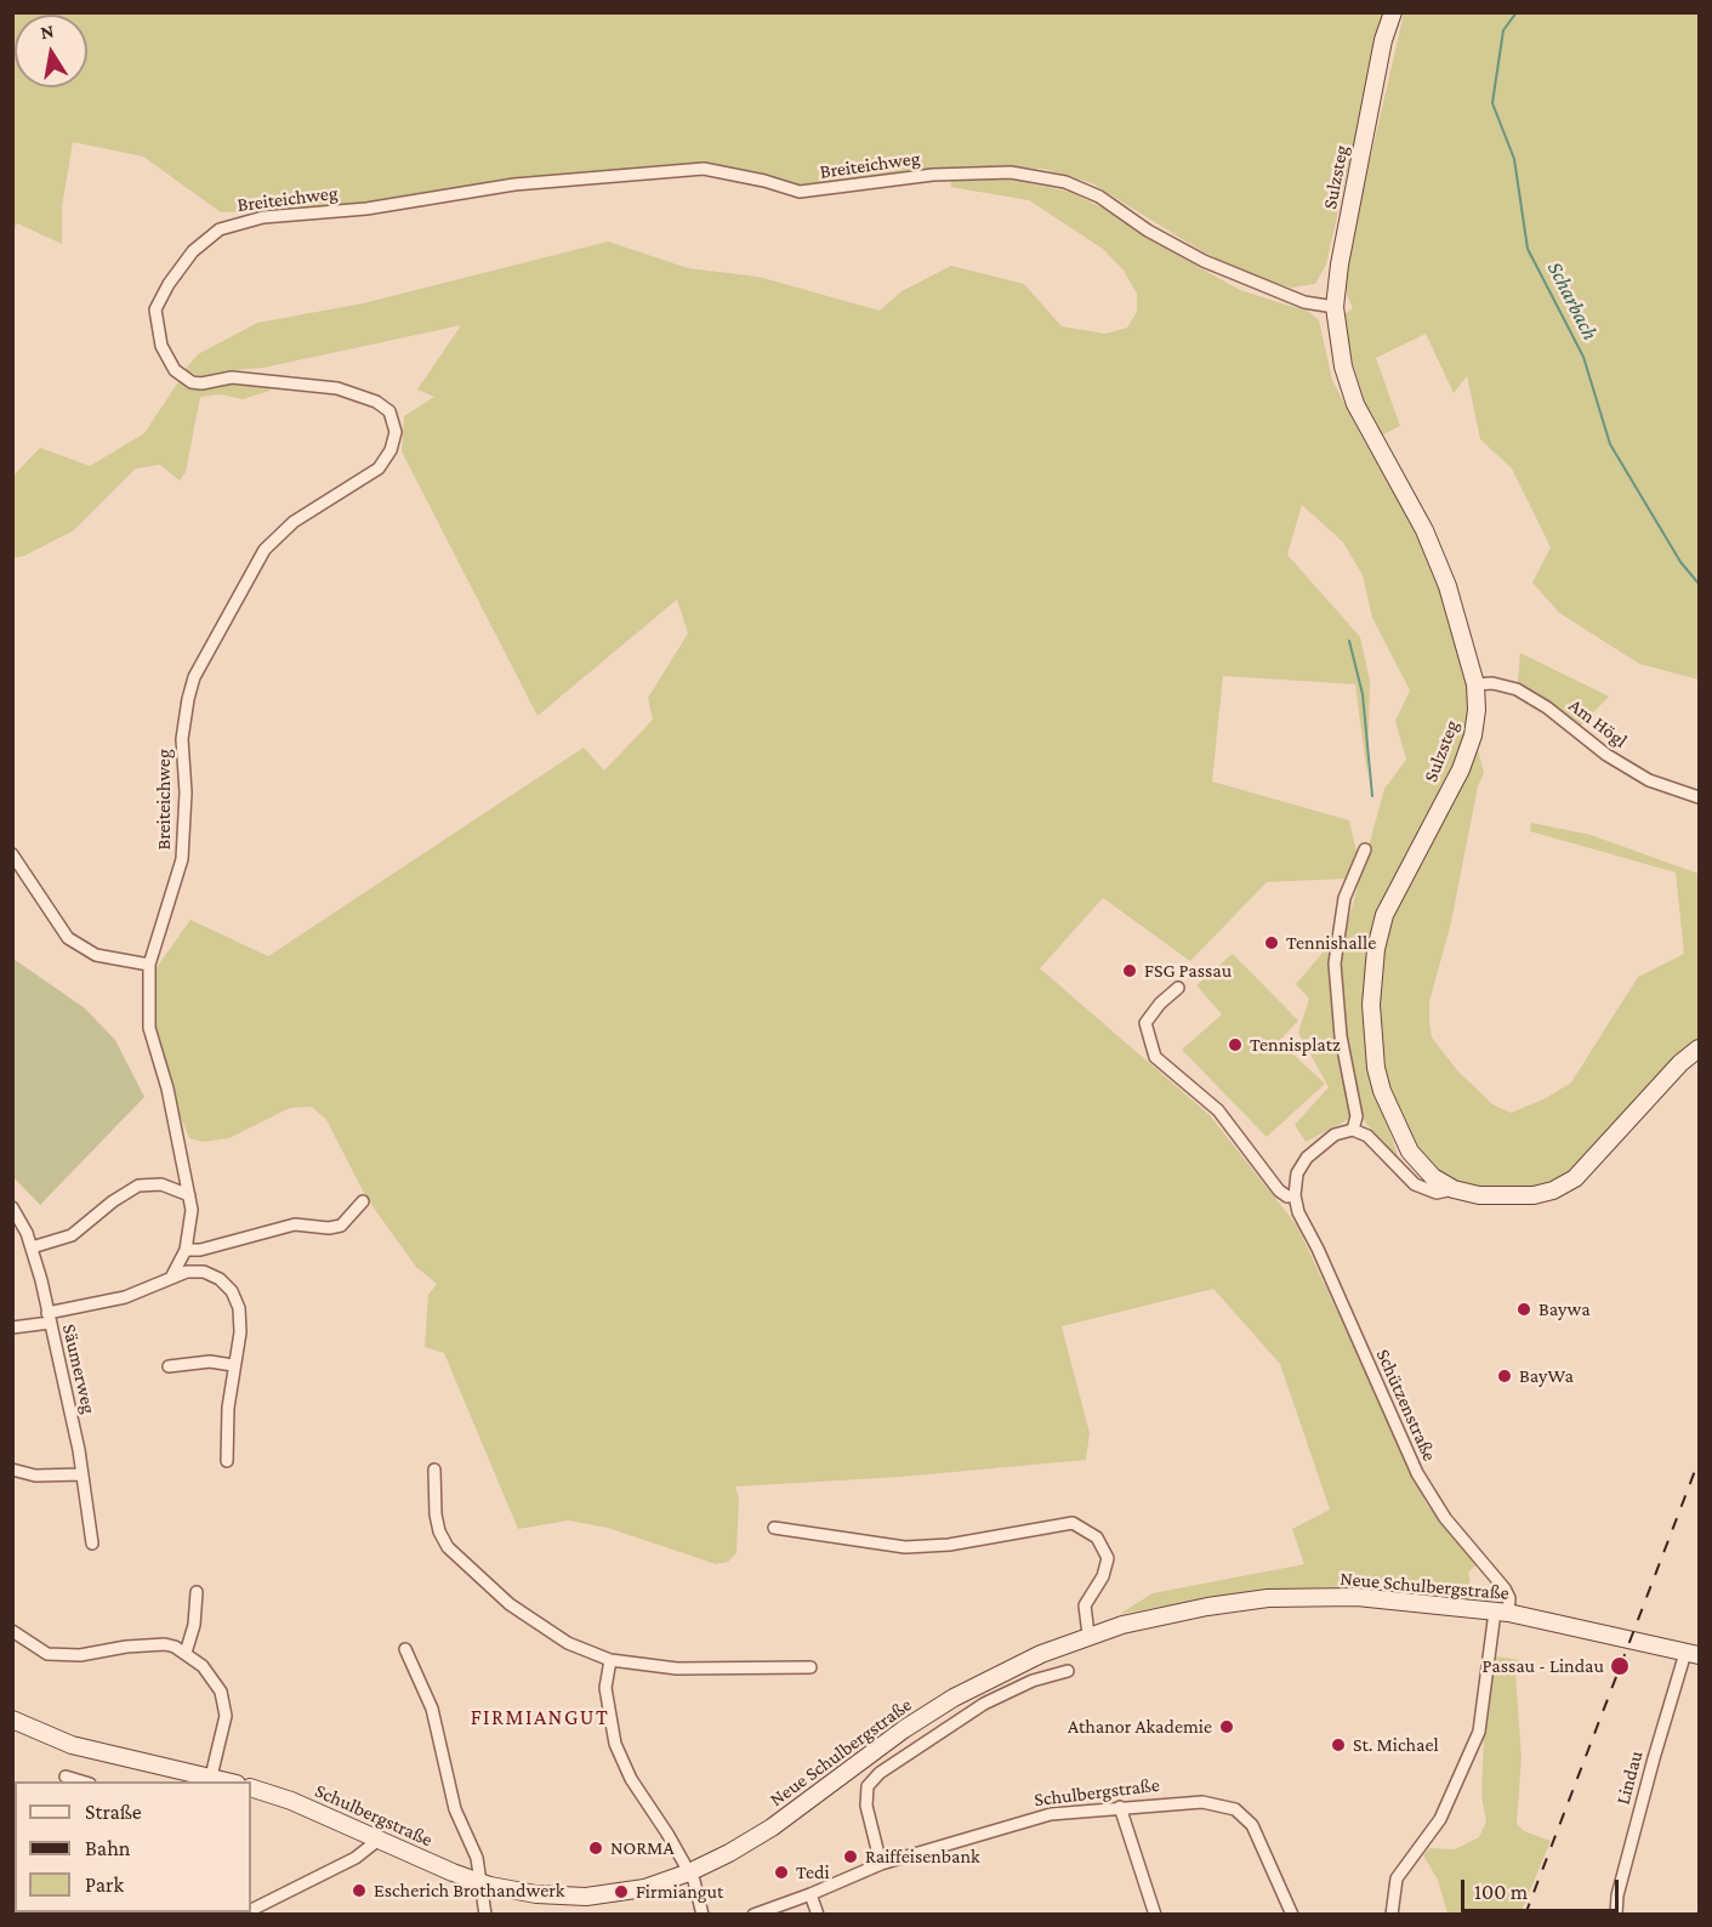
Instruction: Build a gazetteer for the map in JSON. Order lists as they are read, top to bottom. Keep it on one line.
{"streets":{"street":["Breiteichweg","Sulzsteg","Am Högl","Säumerweg","Schützenstraße","Neue Schulbergstraße","Lindau","Schulbergstraße"]},"crossings":[["Breiteichweg","Sulzsteg"],["Sulzsteg","Am Högl"],["Schützenstraße","Neue Schulbergstraße"],["Neue Schulbergstraße","Lindau"],["Neue Schulbergstraße","Schulbergstraße"]],"districts":["FIRMIANGUT"],"water":["Scharbach"],"places":["Tennishalle","FSG Passau","Tennisplatz","Baywa","BayWa","Passau - Lindau","Athanor Akademie","St. Michael","NORMA","Raiffeisenbank","Tedi","Escherich Brothandwerk","Firmiangut"],"legend":["Straße","Bahn","Park"],"scale_bar":"100 m","north":"top"}
